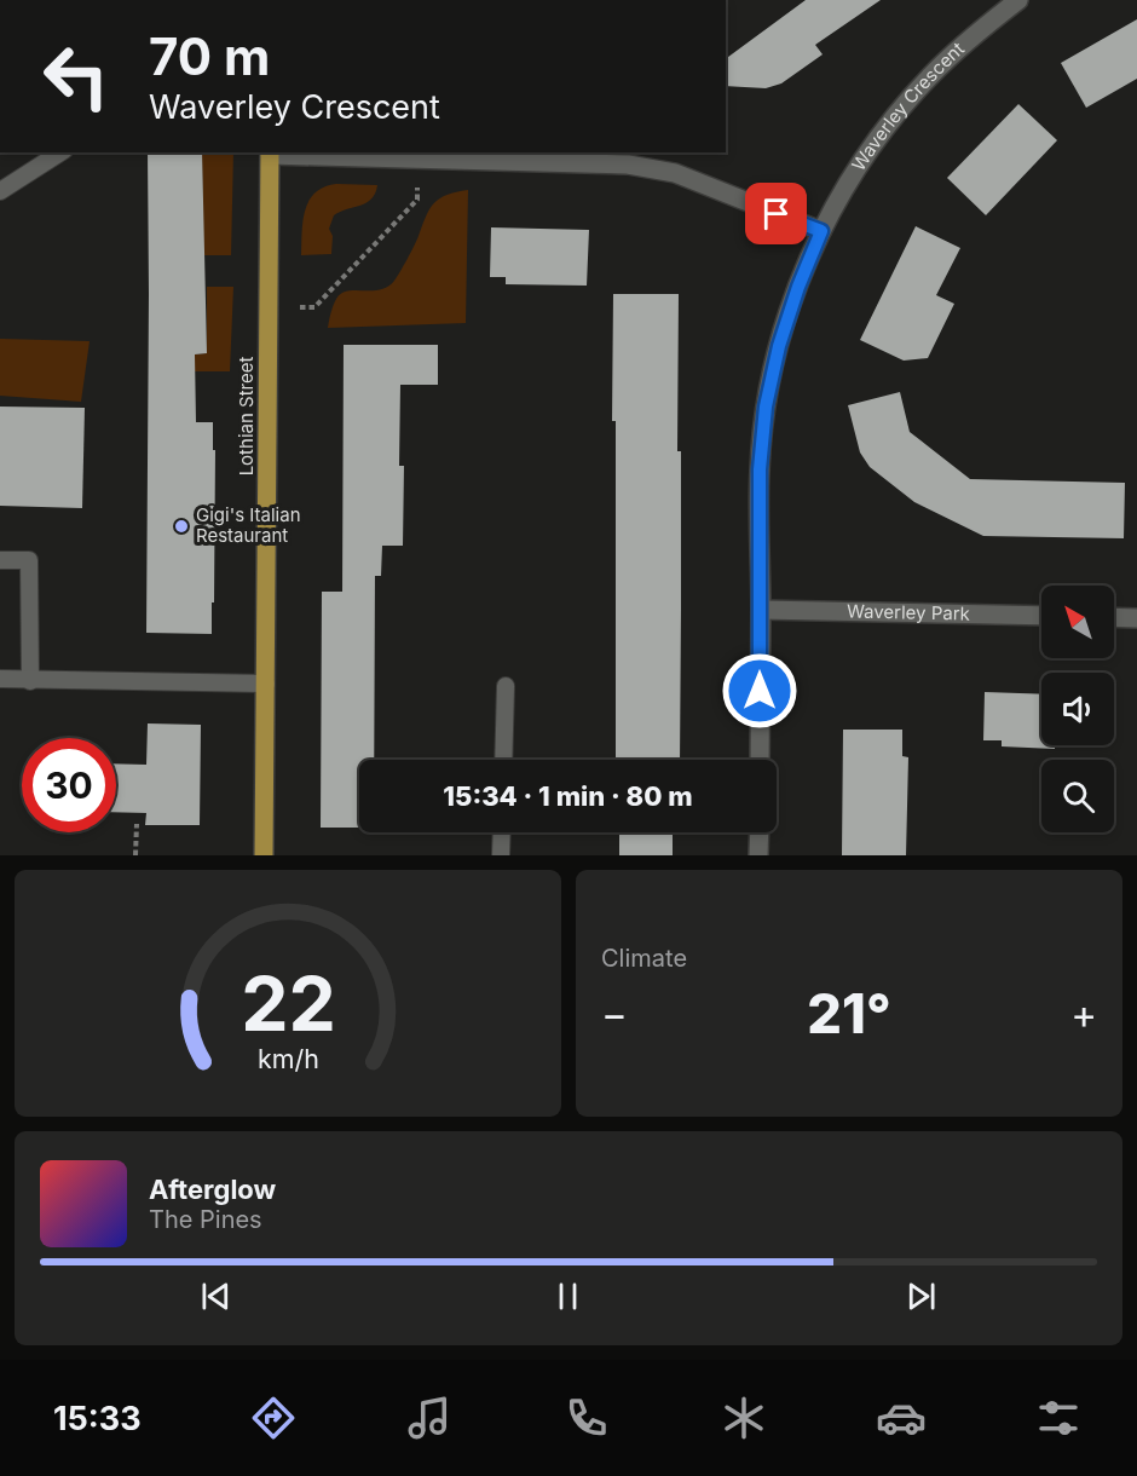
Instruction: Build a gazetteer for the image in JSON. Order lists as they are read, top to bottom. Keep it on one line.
{"streets":{"main road":["Lothian Street"],"street":["Waverley Crescent","Waverley Park"]},"crossings":[["Waverley Crescent","Waverley Park"]],"places":["Gigi's Italian Restaurant"],"north":"top left","page":{"turn":["70 m","Waverley Crescent"],"limit":"30","trip":"15:34 · 1 min · 80 m","tile":"Climate","heat":["−","21°","+"],"song":["Afterglow","The Pines"],"tabs":"15:33","gauge":["22","km/h"]}}
